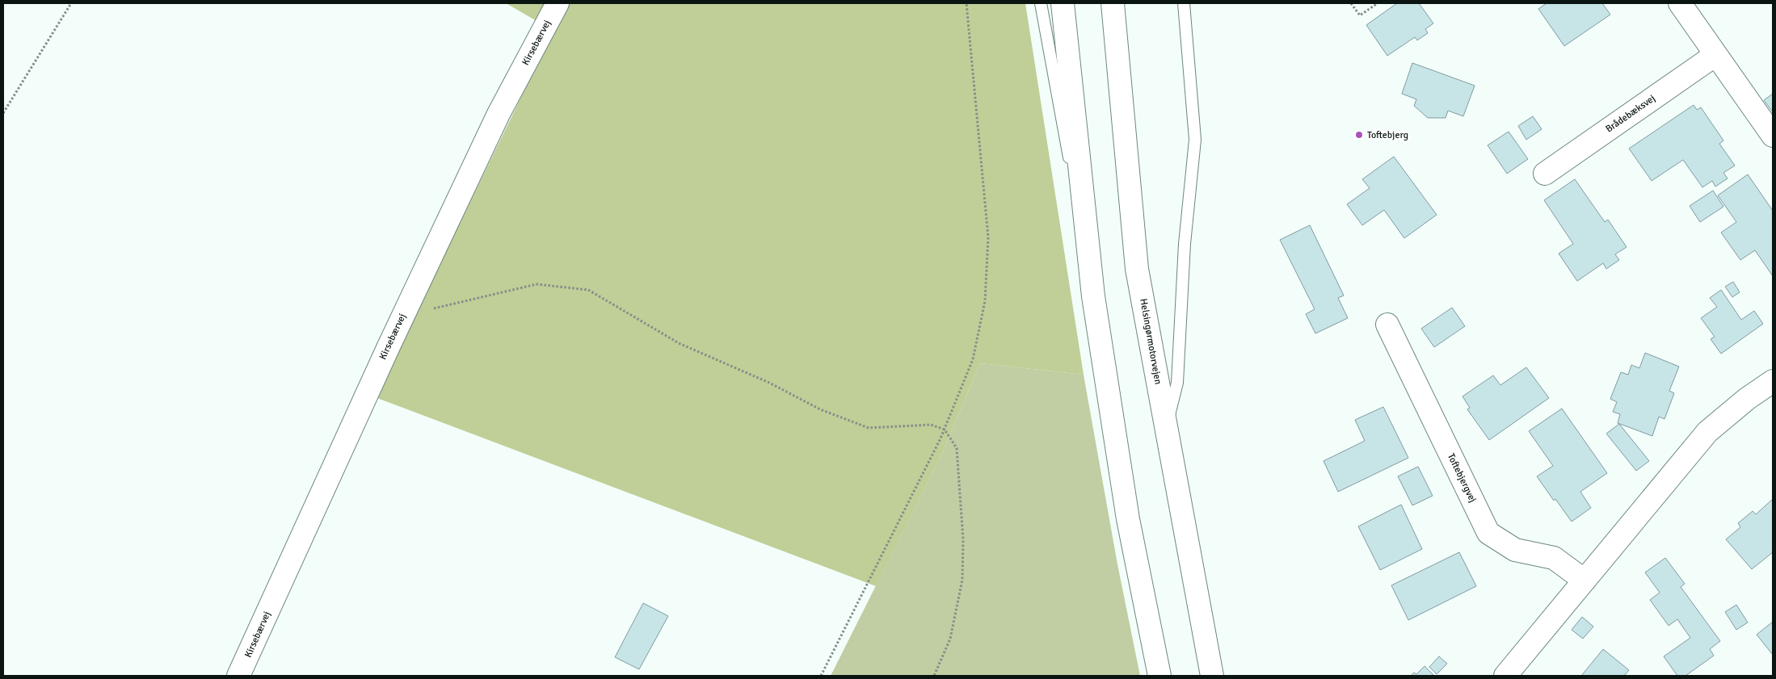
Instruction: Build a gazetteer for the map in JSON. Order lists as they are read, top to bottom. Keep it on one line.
{"streets":{"main road":["Kirsebærvej","Brådebæksvej","Helsingørmotorvejen","Toftebjergvej"]},"places":["Toftebjerg"]}
